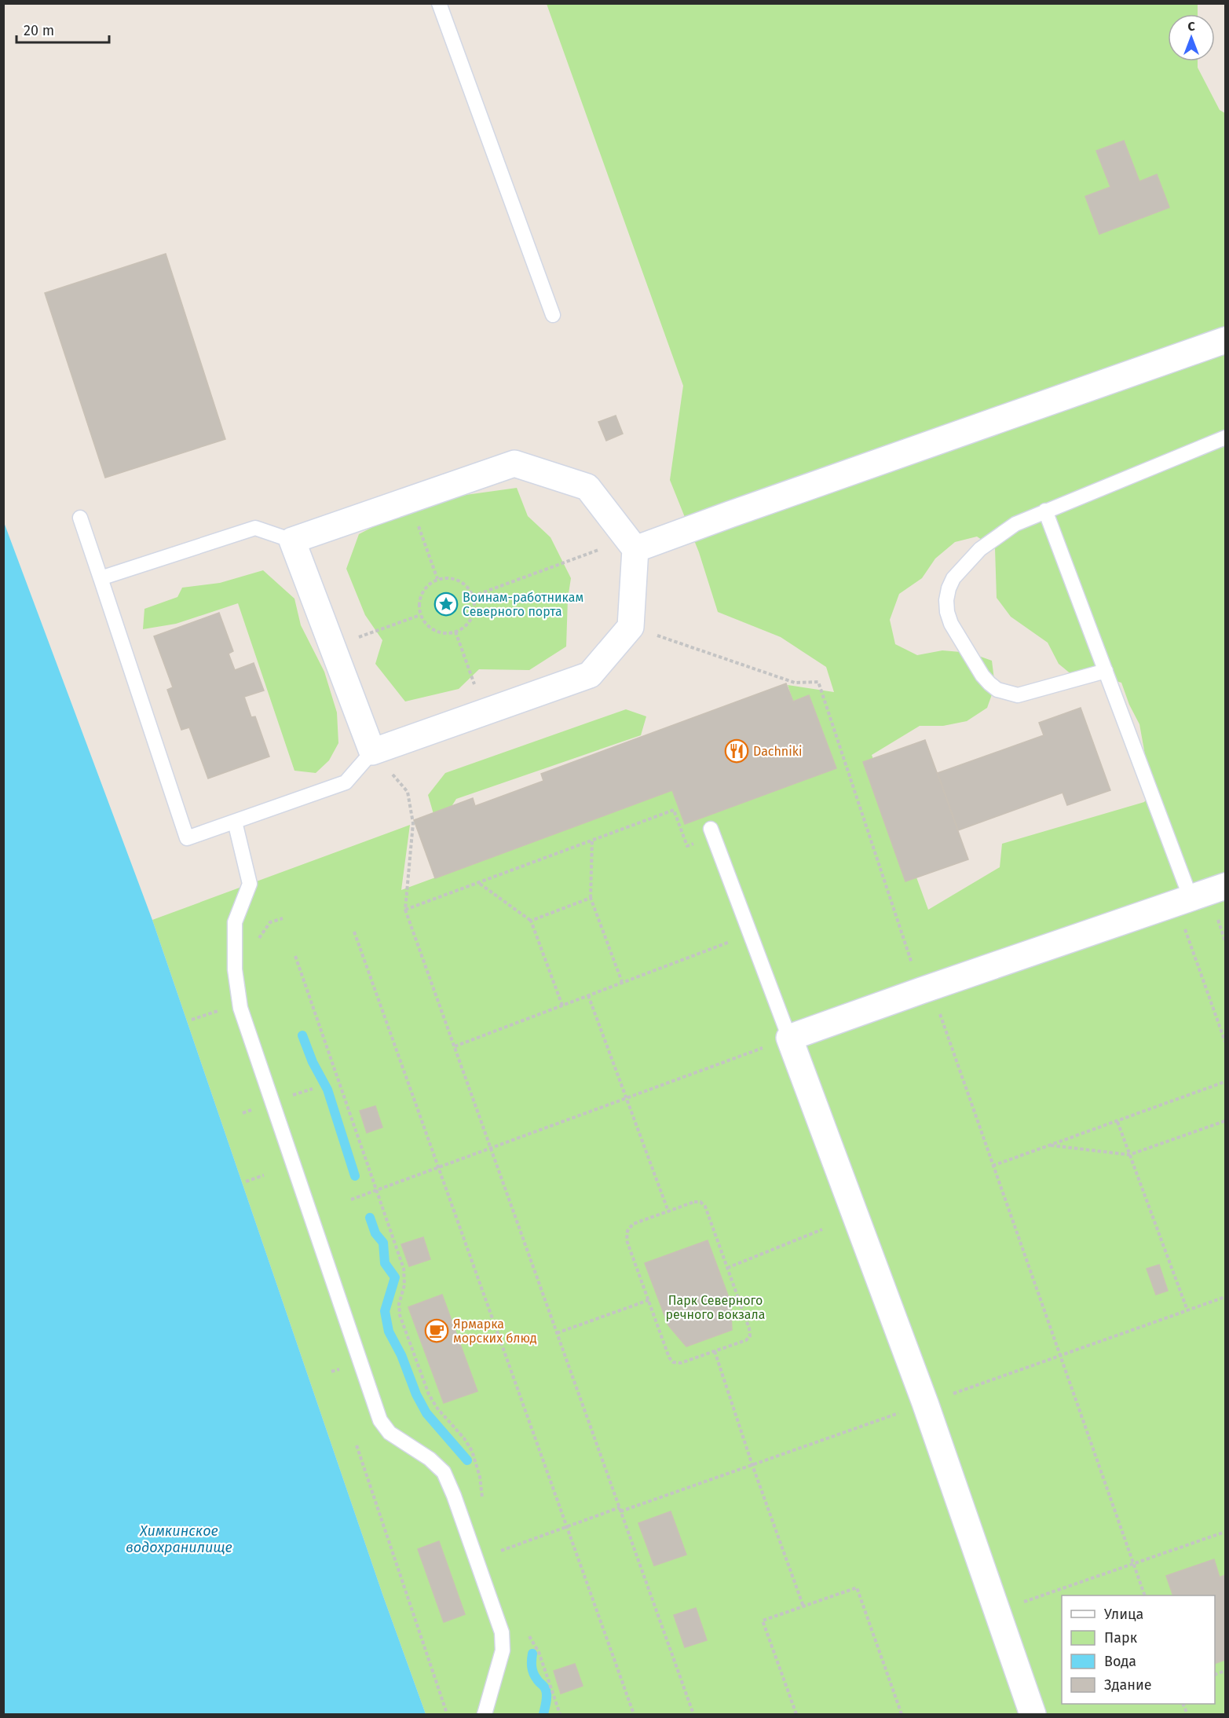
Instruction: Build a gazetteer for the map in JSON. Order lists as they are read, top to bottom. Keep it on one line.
{"water":["Химкинское водохранилище"],"parks":["Парк Северного речного вокзала"],"places":{"place":["Воинам-работникам Северного порта"],"restaurant":["Dachniki"],"cafe":["Ярмарка морских блюд"]},"legend":["Улица","Парк","Вода","Здание"],"scale_bar":"20 m","north":"top"}
